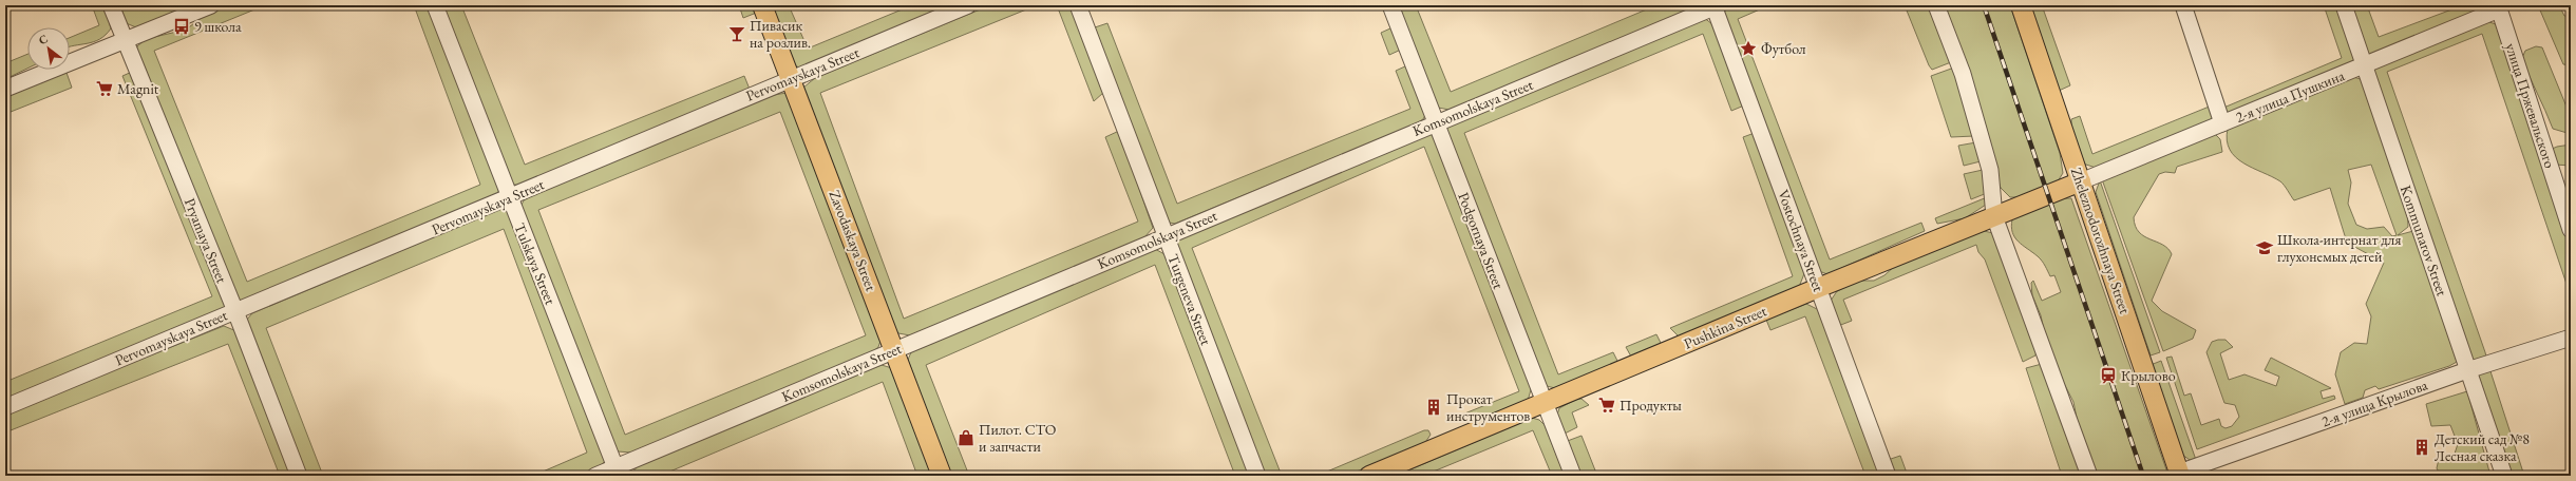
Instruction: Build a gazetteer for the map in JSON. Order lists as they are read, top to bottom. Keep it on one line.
{"streets":{"main road":["Zavodaskaya Street","Zheleznodorozhnaya Street","Pushkina Street"],"street":["Pervomayskaya Street","2-я улица Пушкина","улица Пржевальского","Komsomolskaya Street","Pryamaya Street","Podgornaya Street","Vostochnaya Street","Kommunarov Street","Tulskaya Street","Turgeneva Street","2-я улица Крылова"]},"crossings":[["Pervomayskaya Street","Pryamaya Street"],["Pervomayskaya Street","Zavodaskaya Street"],["Pervomayskaya Street","Tulskaya Street"],["2-я улица Пушкина","улица Пржевальского"],["2-я улица Пушкина","Zheleznodorozhnaya Street"],["2-я улица Пушкина","Kommunarov Street"],["2-я улица Пушкина","Pushkina Street"],["Komsomolskaya Street","Zavodaskaya Street"],["Komsomolskaya Street","Podgornaya Street"],["Komsomolskaya Street","Vostochnaya Street"],["Komsomolskaya Street","Tulskaya Street"],["Komsomolskaya Street","Turgeneva Street"],["Podgornaya Street","Pushkina Street"],["Vostochnaya Street","Pushkina Street"],["Zheleznodorozhnaya Street","Pushkina Street"],["Zheleznodorozhnaya Street","2-я улица Крылова"],["Kommunarov Street","2-я улица Крылова"]],"places":{"bus stop":["9 школа"],"bar":["Пивасик на розлив."],"place":["Футбол"],"supermarket":["Magnit","Продукты"],"school or university":["Школа-интернат для глухонемых детей"],"station":["Крылово"],"building":["Прокат инструментов","Детский сад №8 Лесная сказка"],"shop":["Пилот. СТО и запчасти"]},"north":"top left"}
